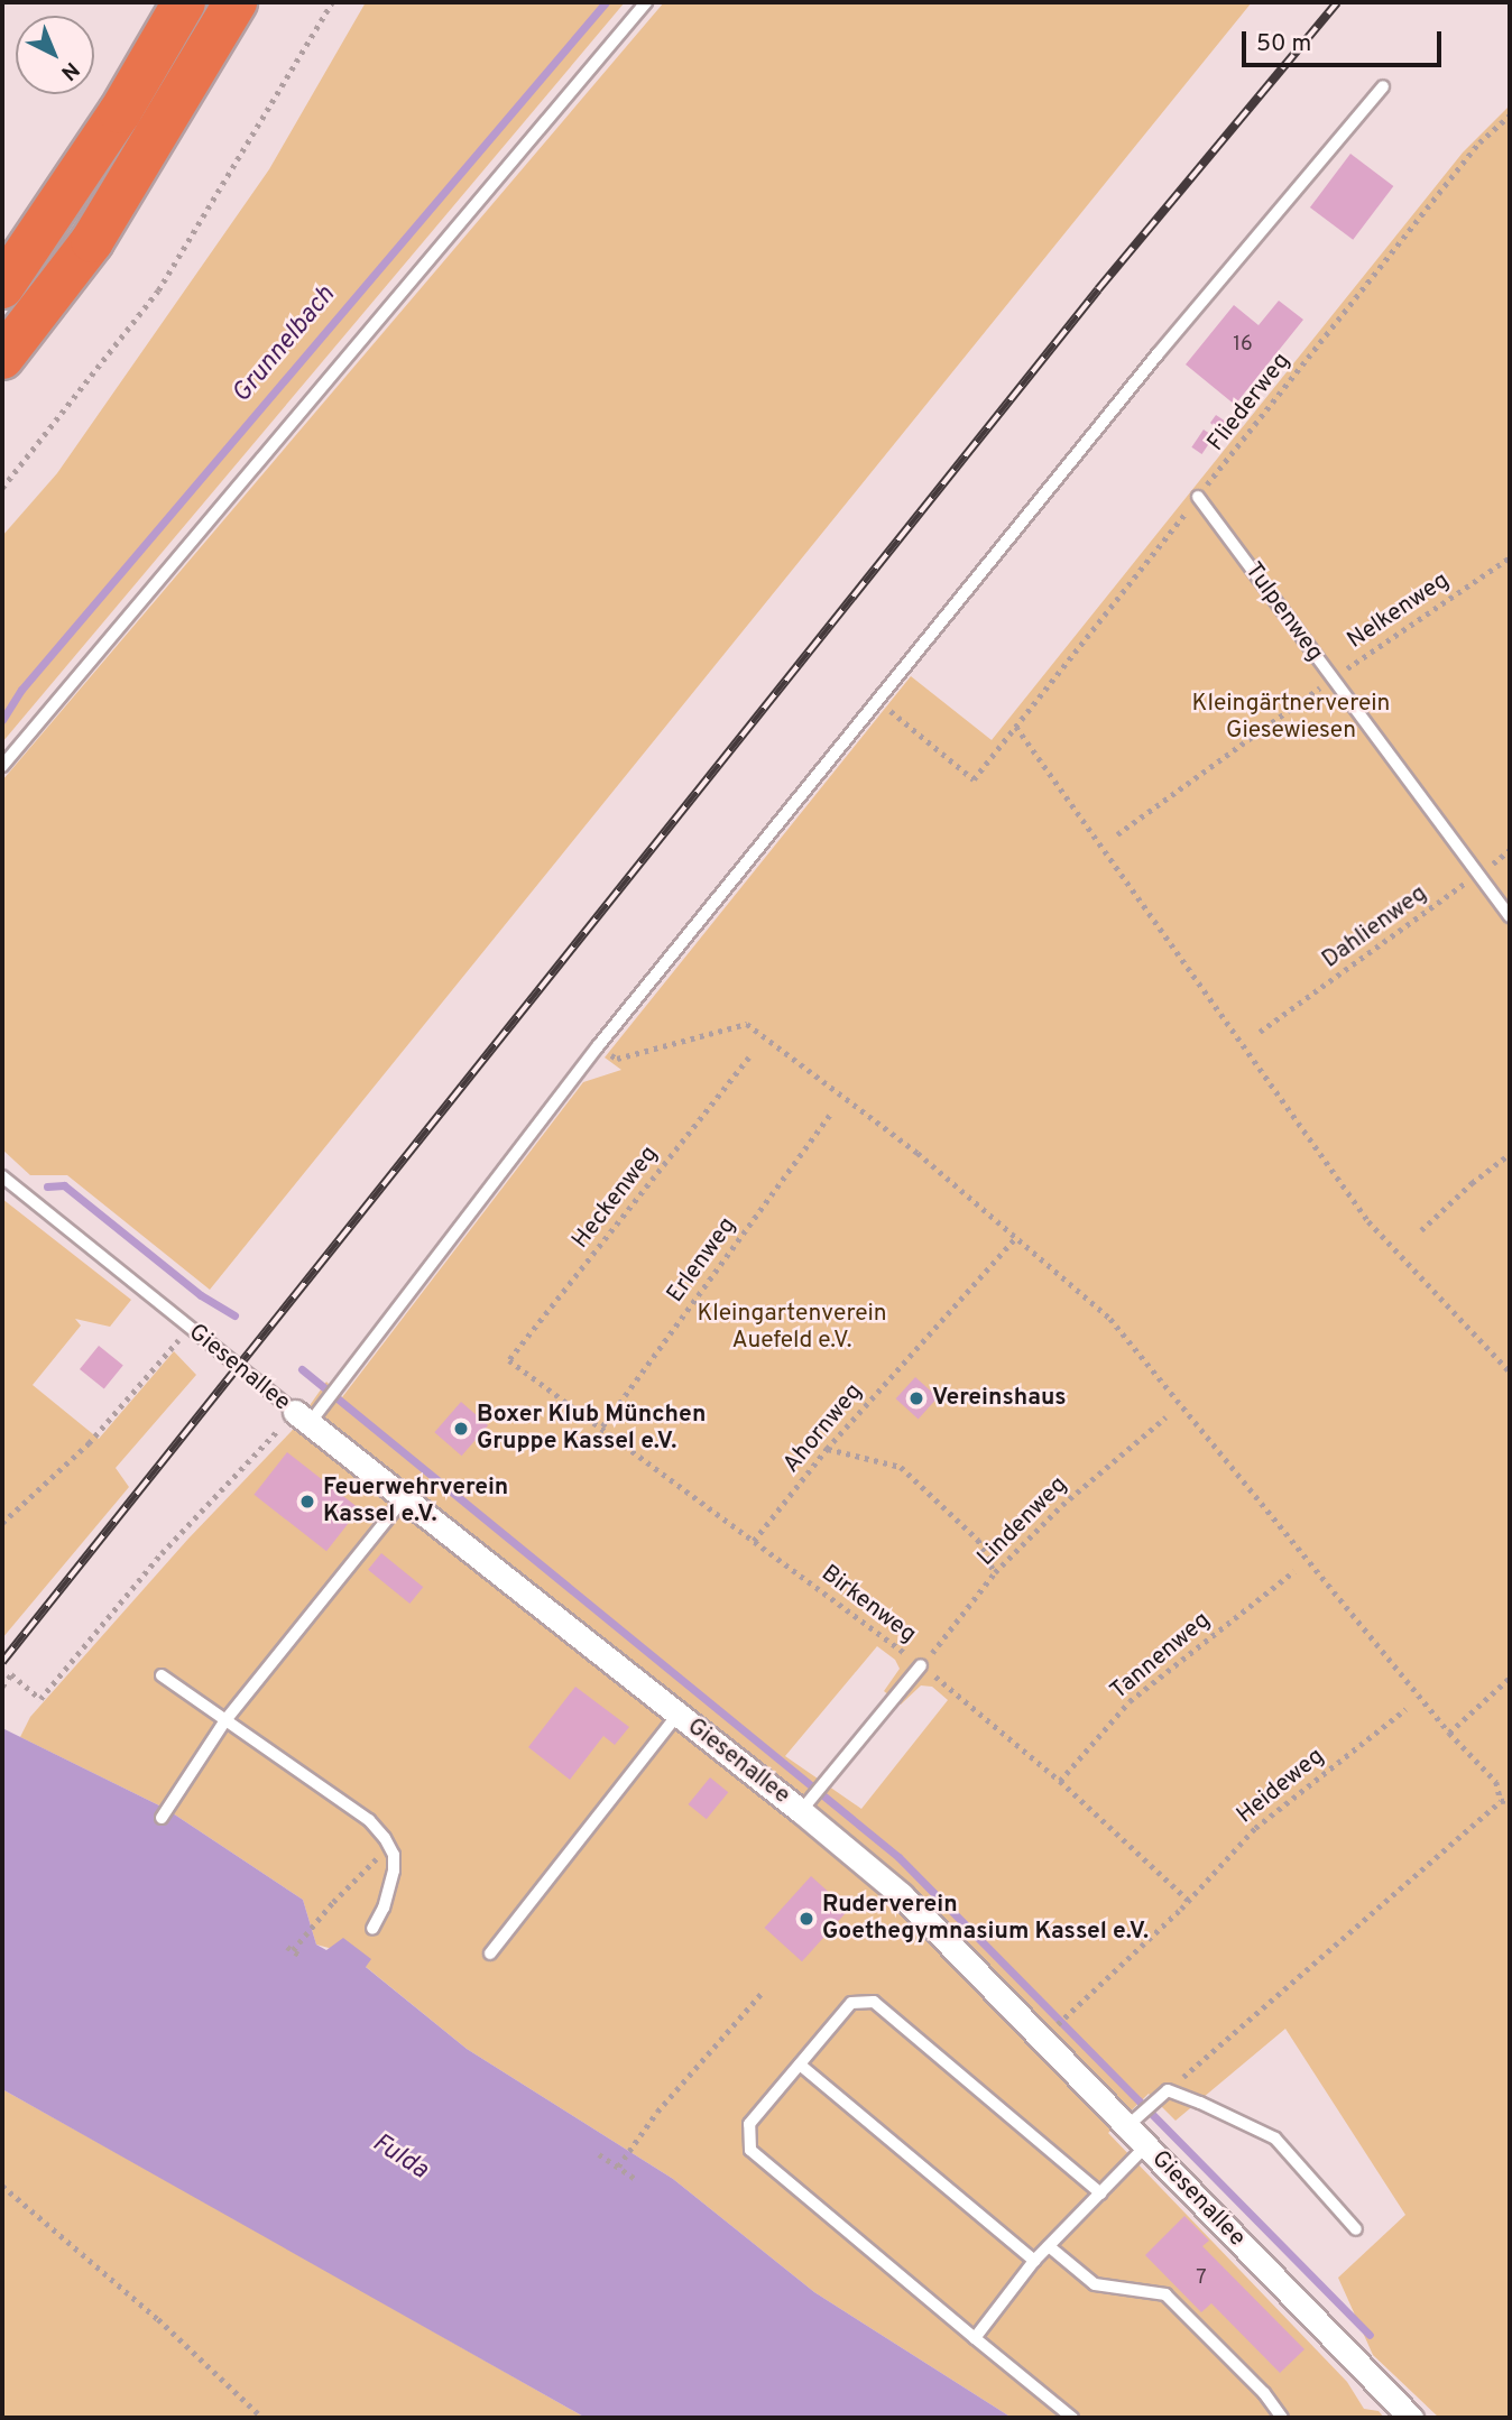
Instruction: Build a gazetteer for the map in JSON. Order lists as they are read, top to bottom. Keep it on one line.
{"streets":{"street":["Giesenallee"],"lane":["Tulpenweg"],"path":["Fliederweg","Nelkenweg","Dahlienweg","Heckenweg","Erlenweg","Ahornweg","Lindenweg","Birkenweg","Tannenweg","Heideweg"]},"crossings":[["Fliederweg","Tulpenweg"],["Nelkenweg","Tulpenweg"],["Tulpenweg","Dahlienweg"],["Heckenweg","Birkenweg"],["Erlenweg","Birkenweg"],["Ahornweg","Birkenweg"],["Lindenweg","Birkenweg"],["Birkenweg","Tannenweg"],["Birkenweg","Heideweg"]],"water":["Grunnelbach","Fulda"],"parks":["Kleingärtnerverein Giesewiesen","Kleingartenverein Auefeld e.V."],"places":["Vereinshaus","Boxer Klub München Gruppe Kassel e.V.","Feuerwehrverein Kassel e.V.","Ruderverein Goethegymnasium Kassel e.V."],"house_numbers":["16","7"],"scale_bar":"50 m","north":"bottom right"}
